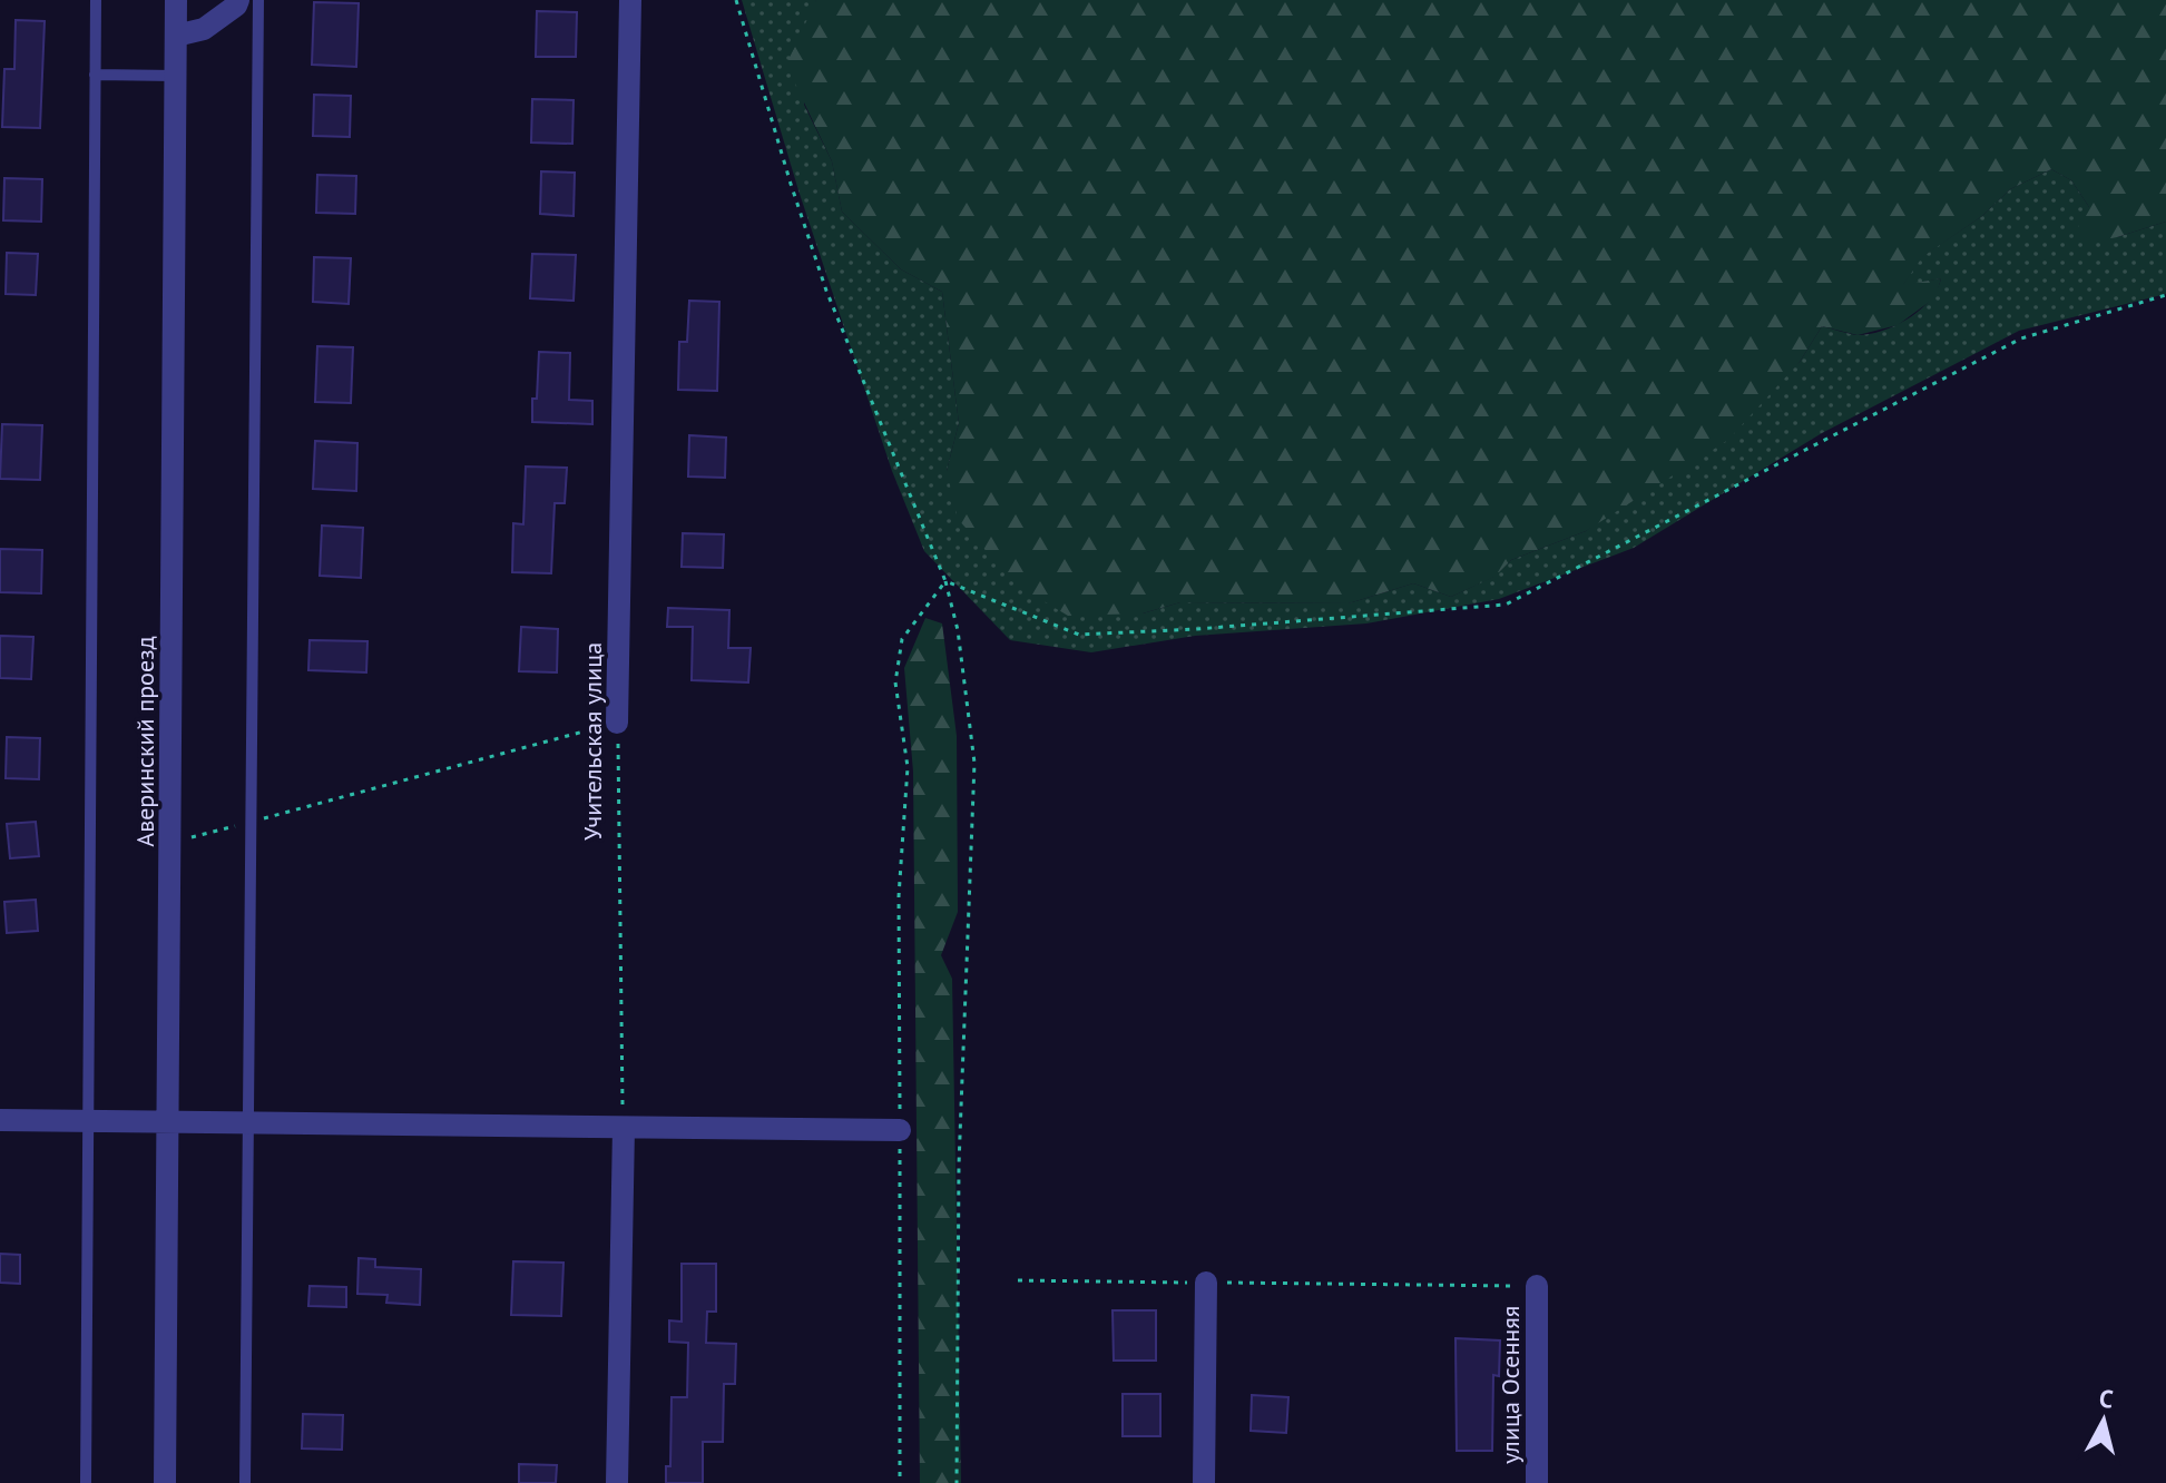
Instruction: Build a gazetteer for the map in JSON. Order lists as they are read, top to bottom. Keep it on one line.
{"streets":{"street":["Аверинский проезд","Учительская улица","улица Осенняя"]},"north":"top"}
